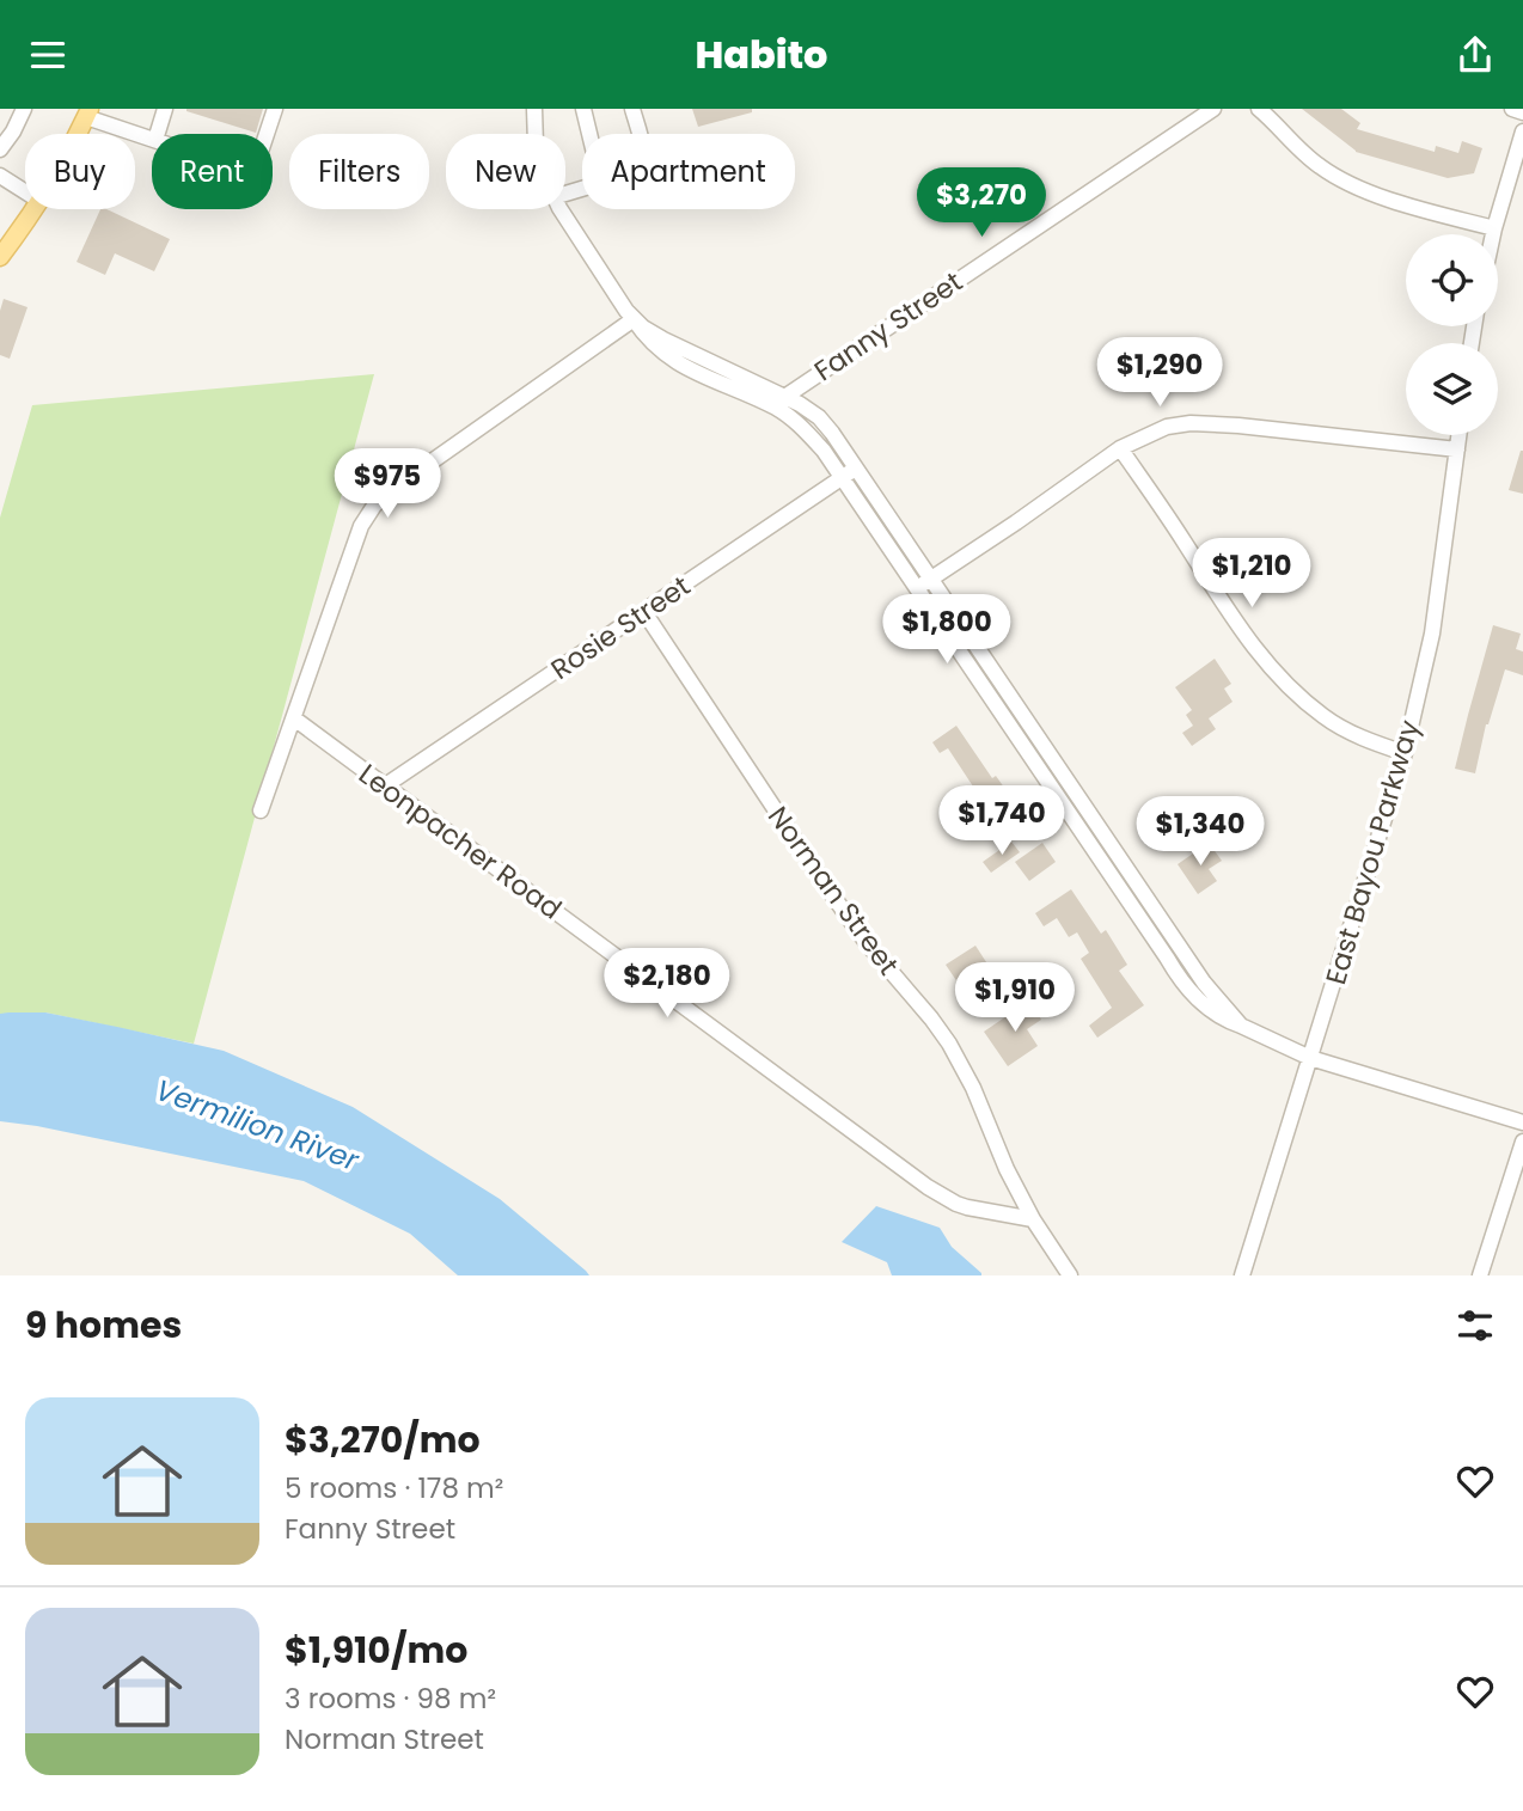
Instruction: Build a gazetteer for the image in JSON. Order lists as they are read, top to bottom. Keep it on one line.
{"streets":{"street":["Fanny Street","Rosie Street","Leonpacher Road","East Bayou Parkway","Norman Street"]},"crossings":[["Rosie Street","Leonpacher Road"],["Rosie Street","Norman Street"],["Leonpacher Road","Norman Street"]],"water":["Vermilion River"],"page":{"header":"Habito","chip":["Buy","Rent","Filters","New","Apartment"],"price":["$3,270","$1,290","$975","$1,210","$1,800","$1,740","$1,340","$2,180","$1,910"],"heading":"9 homes","list":[{"name":"$3,270/mo","note":"5 rooms · 178 m² · Fanny Street"},{"name":"$1,910/mo","note":"3 rooms · 98 m² · Norman Street"}]}}
